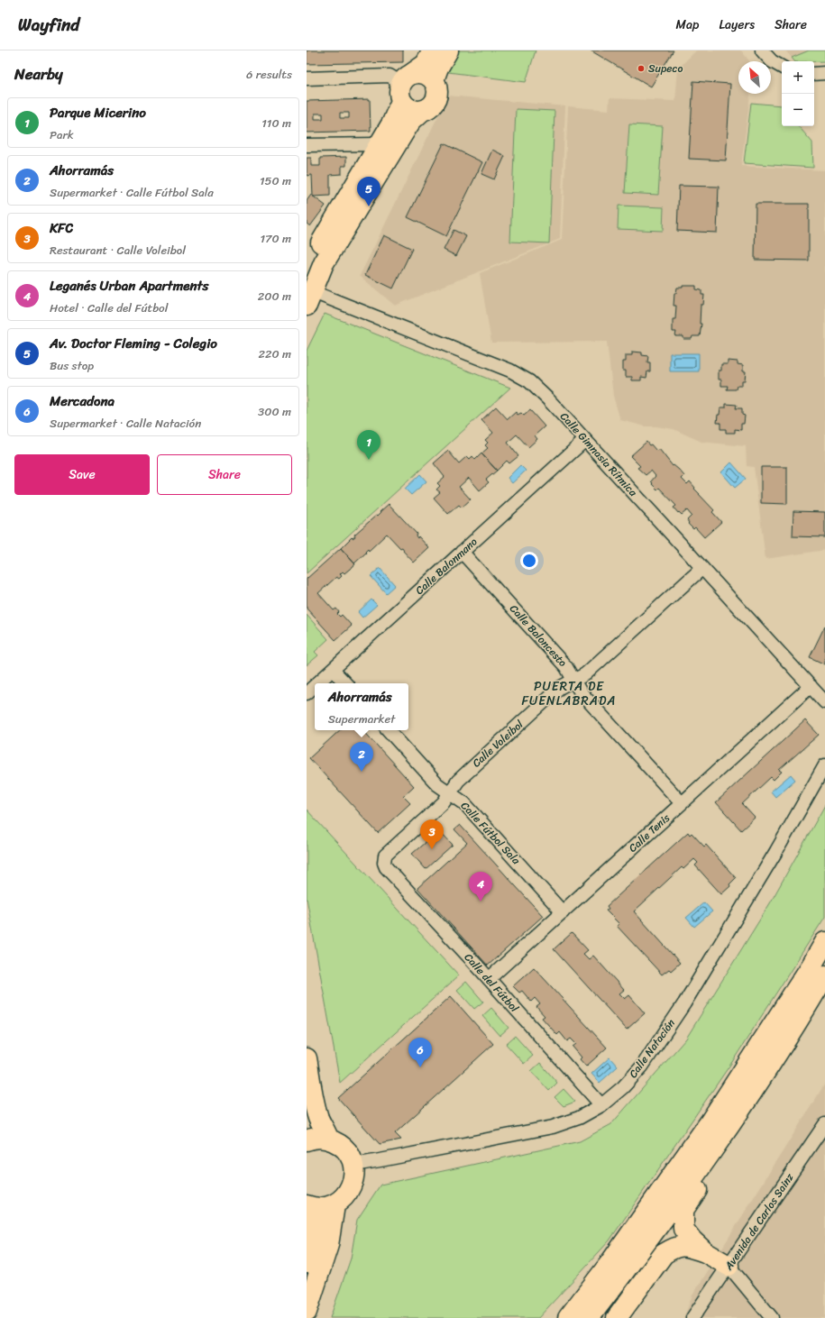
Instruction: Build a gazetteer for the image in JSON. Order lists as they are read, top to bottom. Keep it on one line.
{"streets":{"street":["Calle Gimnasia Rítmica","Calle Balonmano","Calle Baloncesto","Calle Voleibol","Calle Fútbol Sala","Calle Tenis","Calle del Fútbol","Calle Natación","Avenida de Carlos Sainz"]},"crossings":[["Calle Gimnasia Rítmica","Calle Balonmano"],["Calle Gimnasia Rítmica","Calle Voleibol"],["Calle Gimnasia Rítmica","Calle Tenis"],["Calle Balonmano","Calle Baloncesto"],["Calle Baloncesto","Calle Voleibol"],["Calle Baloncesto","Calle Tenis"],["Calle Voleibol","Calle Fútbol Sala"],["Calle Voleibol","Calle del Fútbol"],["Calle Fútbol Sala","Calle Tenis"],["Calle Tenis","Calle del Fútbol"],["Calle del Fútbol","Calle Natación"]],"districts":["PUERTA DE FUENLABRADA"],"places":["Supeco"],"north":"top left","page":{"header":"Wayfind","nav":["Map","Layers","Share"],"heading":["Nearby","6 results"],"map_buttons":["+","−"],"list":[{"mark":"1","name":"Parque Micerino","note":"Park","value":"110 m"},{"mark":"2","name":"Ahorramás","note":"Supermarket · Calle Fútbol Sala","value":"150 m"},{"mark":"3","name":"KFC","note":"Restaurant · Calle Voleibol","value":"170 m"},{"mark":"4","name":"Leganés Urban Apartments","note":"Hotel · Calle del Fútbol","value":"200 m"},{"mark":"5","name":"Av. Doctor Fleming - Colegio","note":"Bus stop","value":"220 m"},{"mark":"6","name":"Mercadona","note":"Supermarket · Calle Natación","value":"300 m"}],"pins":["5","1","2","3","4","6"],"buttons":["Save","Share"],"popup":["Ahorramás","Supermarket"]}}
